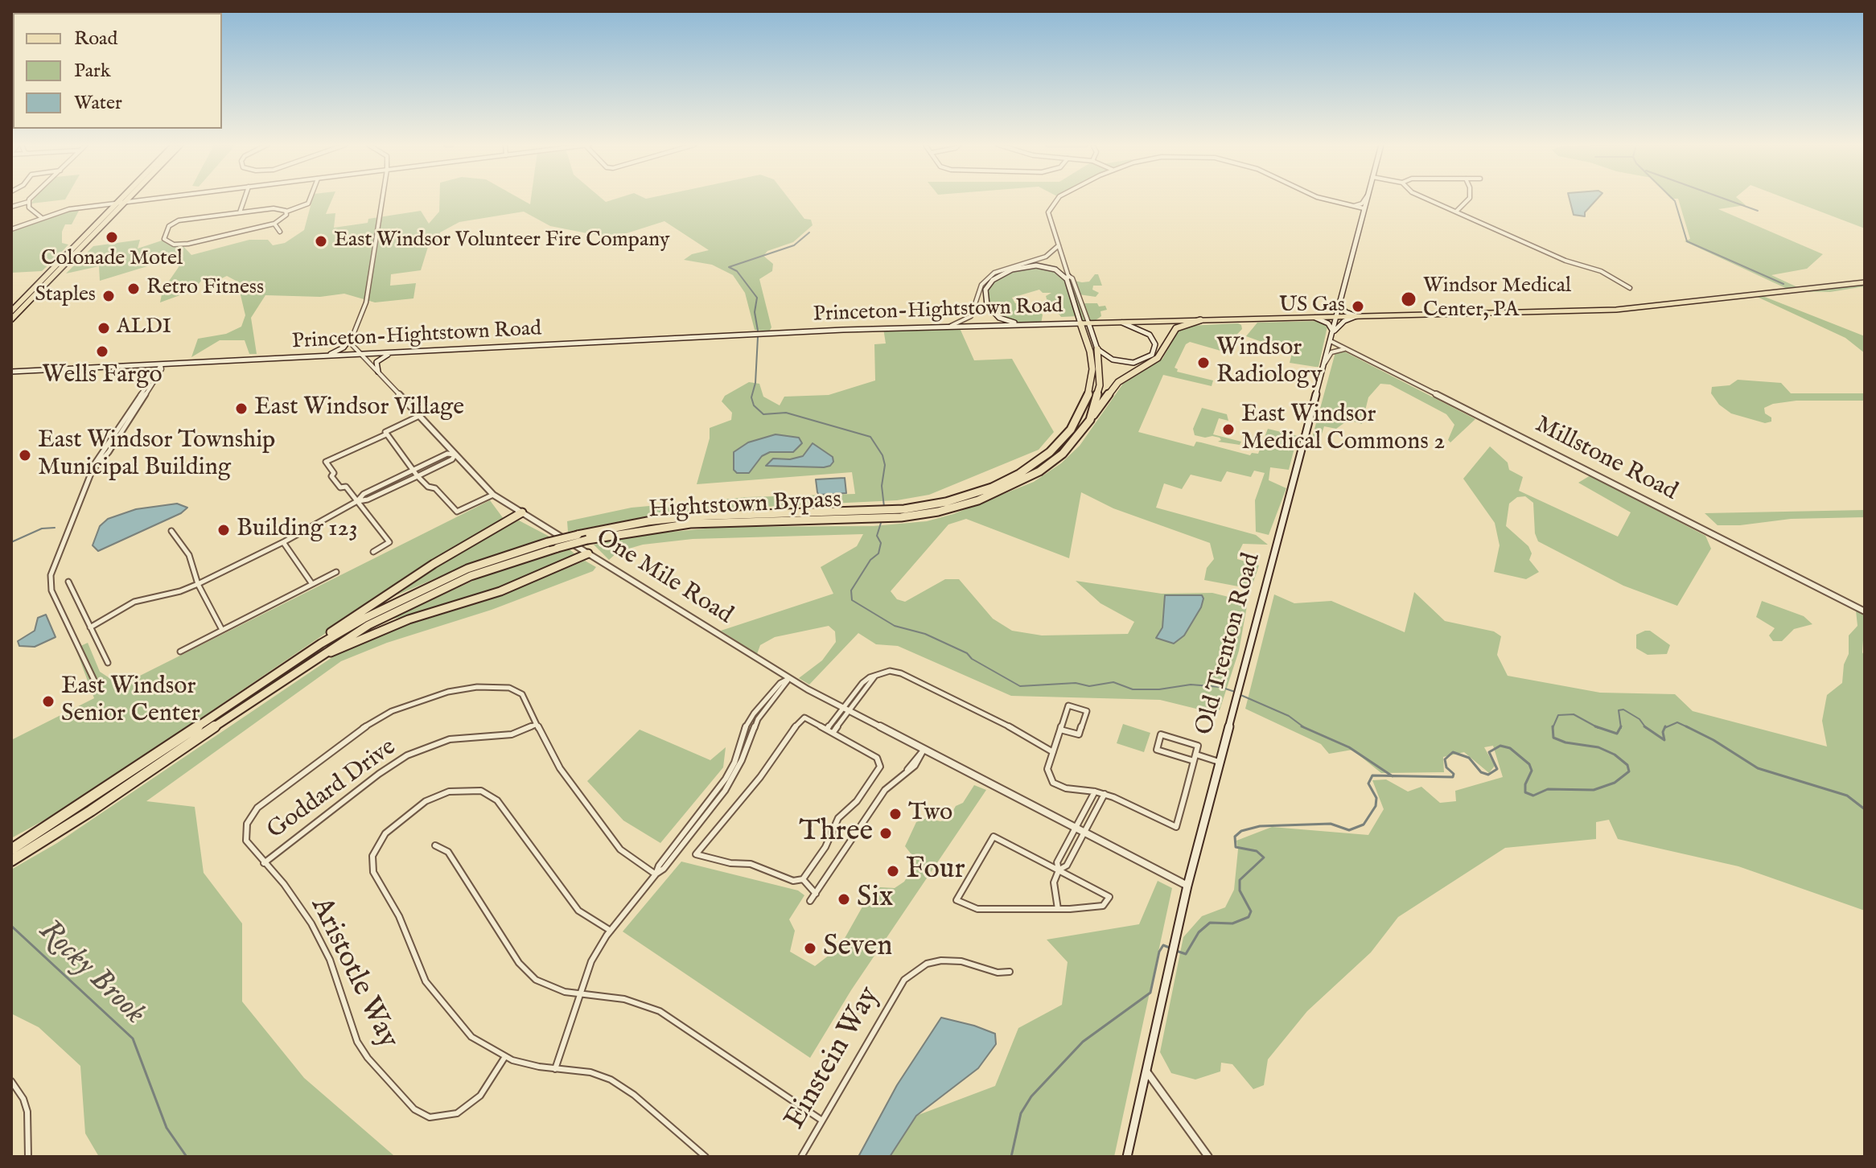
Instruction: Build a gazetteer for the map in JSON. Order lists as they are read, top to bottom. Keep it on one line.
{"streets":{"highway":["Hightstown Bypass"],"main road":["Princeton-Hightstown Road","Old Trenton Road"],"street":["Millstone Road","One Mile Road","Goddard Drive","Aristotle Way","Einstein Way"]},"crossings":[["Princeton-Hightstown Road","Hightstown Bypass"],["Princeton-Hightstown Road","One Mile Road"],["Princeton-Hightstown Road","Old Trenton Road"],["Millstone Road","Old Trenton Road"],["One Mile Road","Old Trenton Road"],["Goddard Drive","Aristotle Way"]],"water":["Rocky Brook"],"places":["Colonade Motel","East Windsor Volunteer Fire Company","Retro Fitness","Staples","Windsor Medical Center, PA","US Gas","ALDI","Wells Fargo","Windsor Radiology","East Windsor Village","East Windsor Medical Commons 2","East Windsor Township Municipal Building","Building 123","East Windsor Senior Center","Two","Three","Four","Six","Seven"],"legend":["Road","Park","Water"]}
